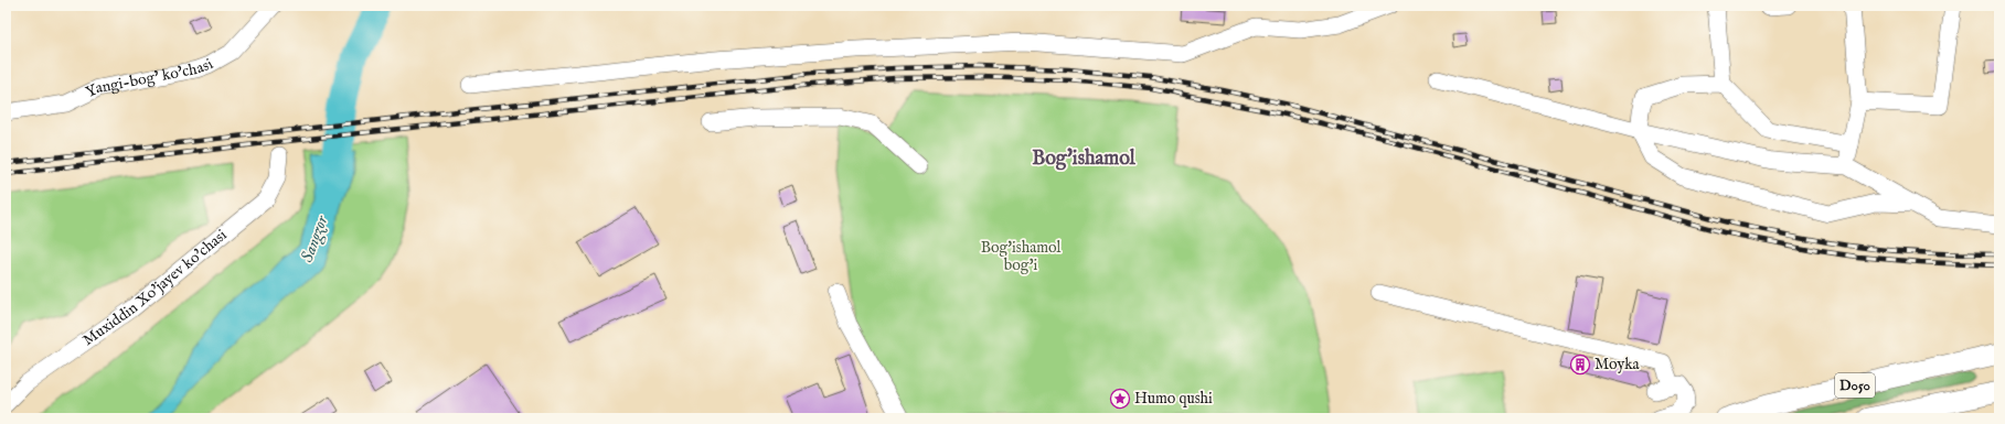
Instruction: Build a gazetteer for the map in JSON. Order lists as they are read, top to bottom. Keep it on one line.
{"streets":{"main road":["D050"],"street":["Yangi-bog' ko'chasi","Muxiddin Xo'jayev ko'chasi"]},"districts":["Bog'ishamol"],"water":["Sangzor"],"parks":["Bog'ishamol bog'i"],"places":{"building":["Moyka"],"place":["Humo qushi"]}}
